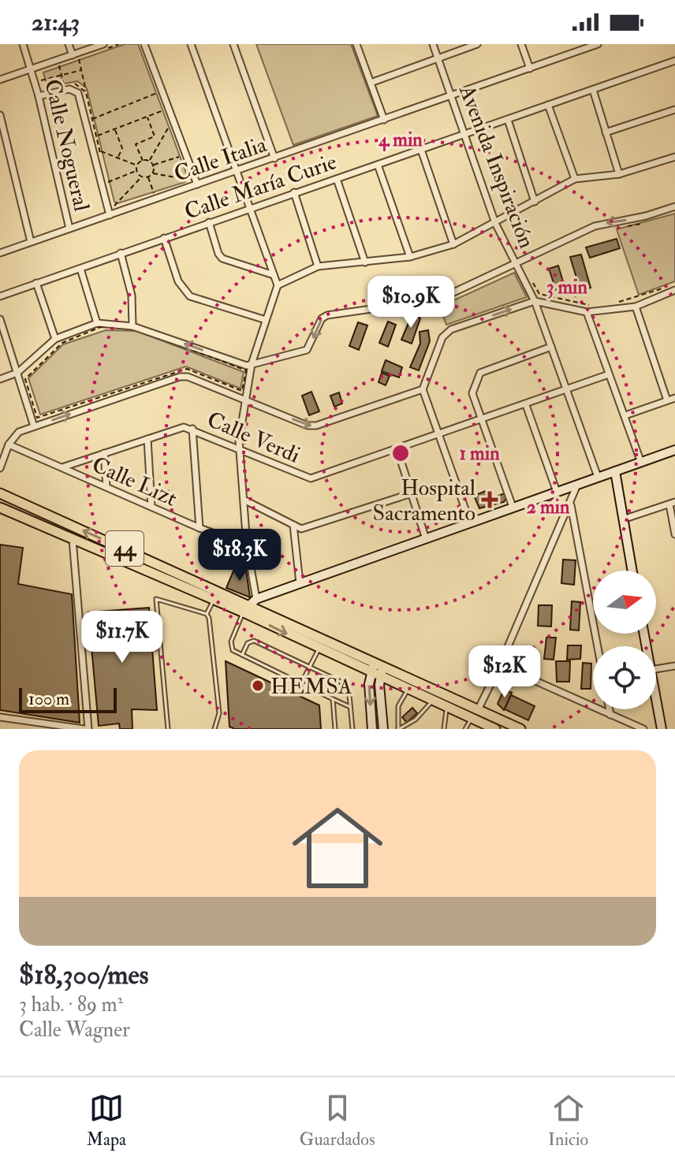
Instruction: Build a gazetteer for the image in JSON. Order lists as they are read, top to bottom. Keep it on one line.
{"streets":{"main road":["44"],"street":["Calle Nogueral","Calle Italia","Avenida Inspiración","Calle María Curie","Calle Verdi","Calle Lizt"]},"crossings":[["Calle Nogueral","Calle Italia"],["Calle Italia","Avenida Inspiración"],["Avenida Inspiración","Calle María Curie"],["Avenida Inspiración","Calle Verdi"],["Calle Verdi","Calle Lizt"]],"places":{"health":["Hospital Sacramento"],"other":["HEMSA"]},"scale_bar":"100 m","north":"right","page":{"status":"21:43","price":["$10.9K","$18.3K","$11.7K","$12K"],"scale":"100 m","list":[{"name":"$18,300/mes","note":"3 hab. · 89 m² · Calle Wagner"}],"tabs":["Mapa","Guardados","Inicio"]},"rings":["4 min","3 min","1 min","2 min"]}
